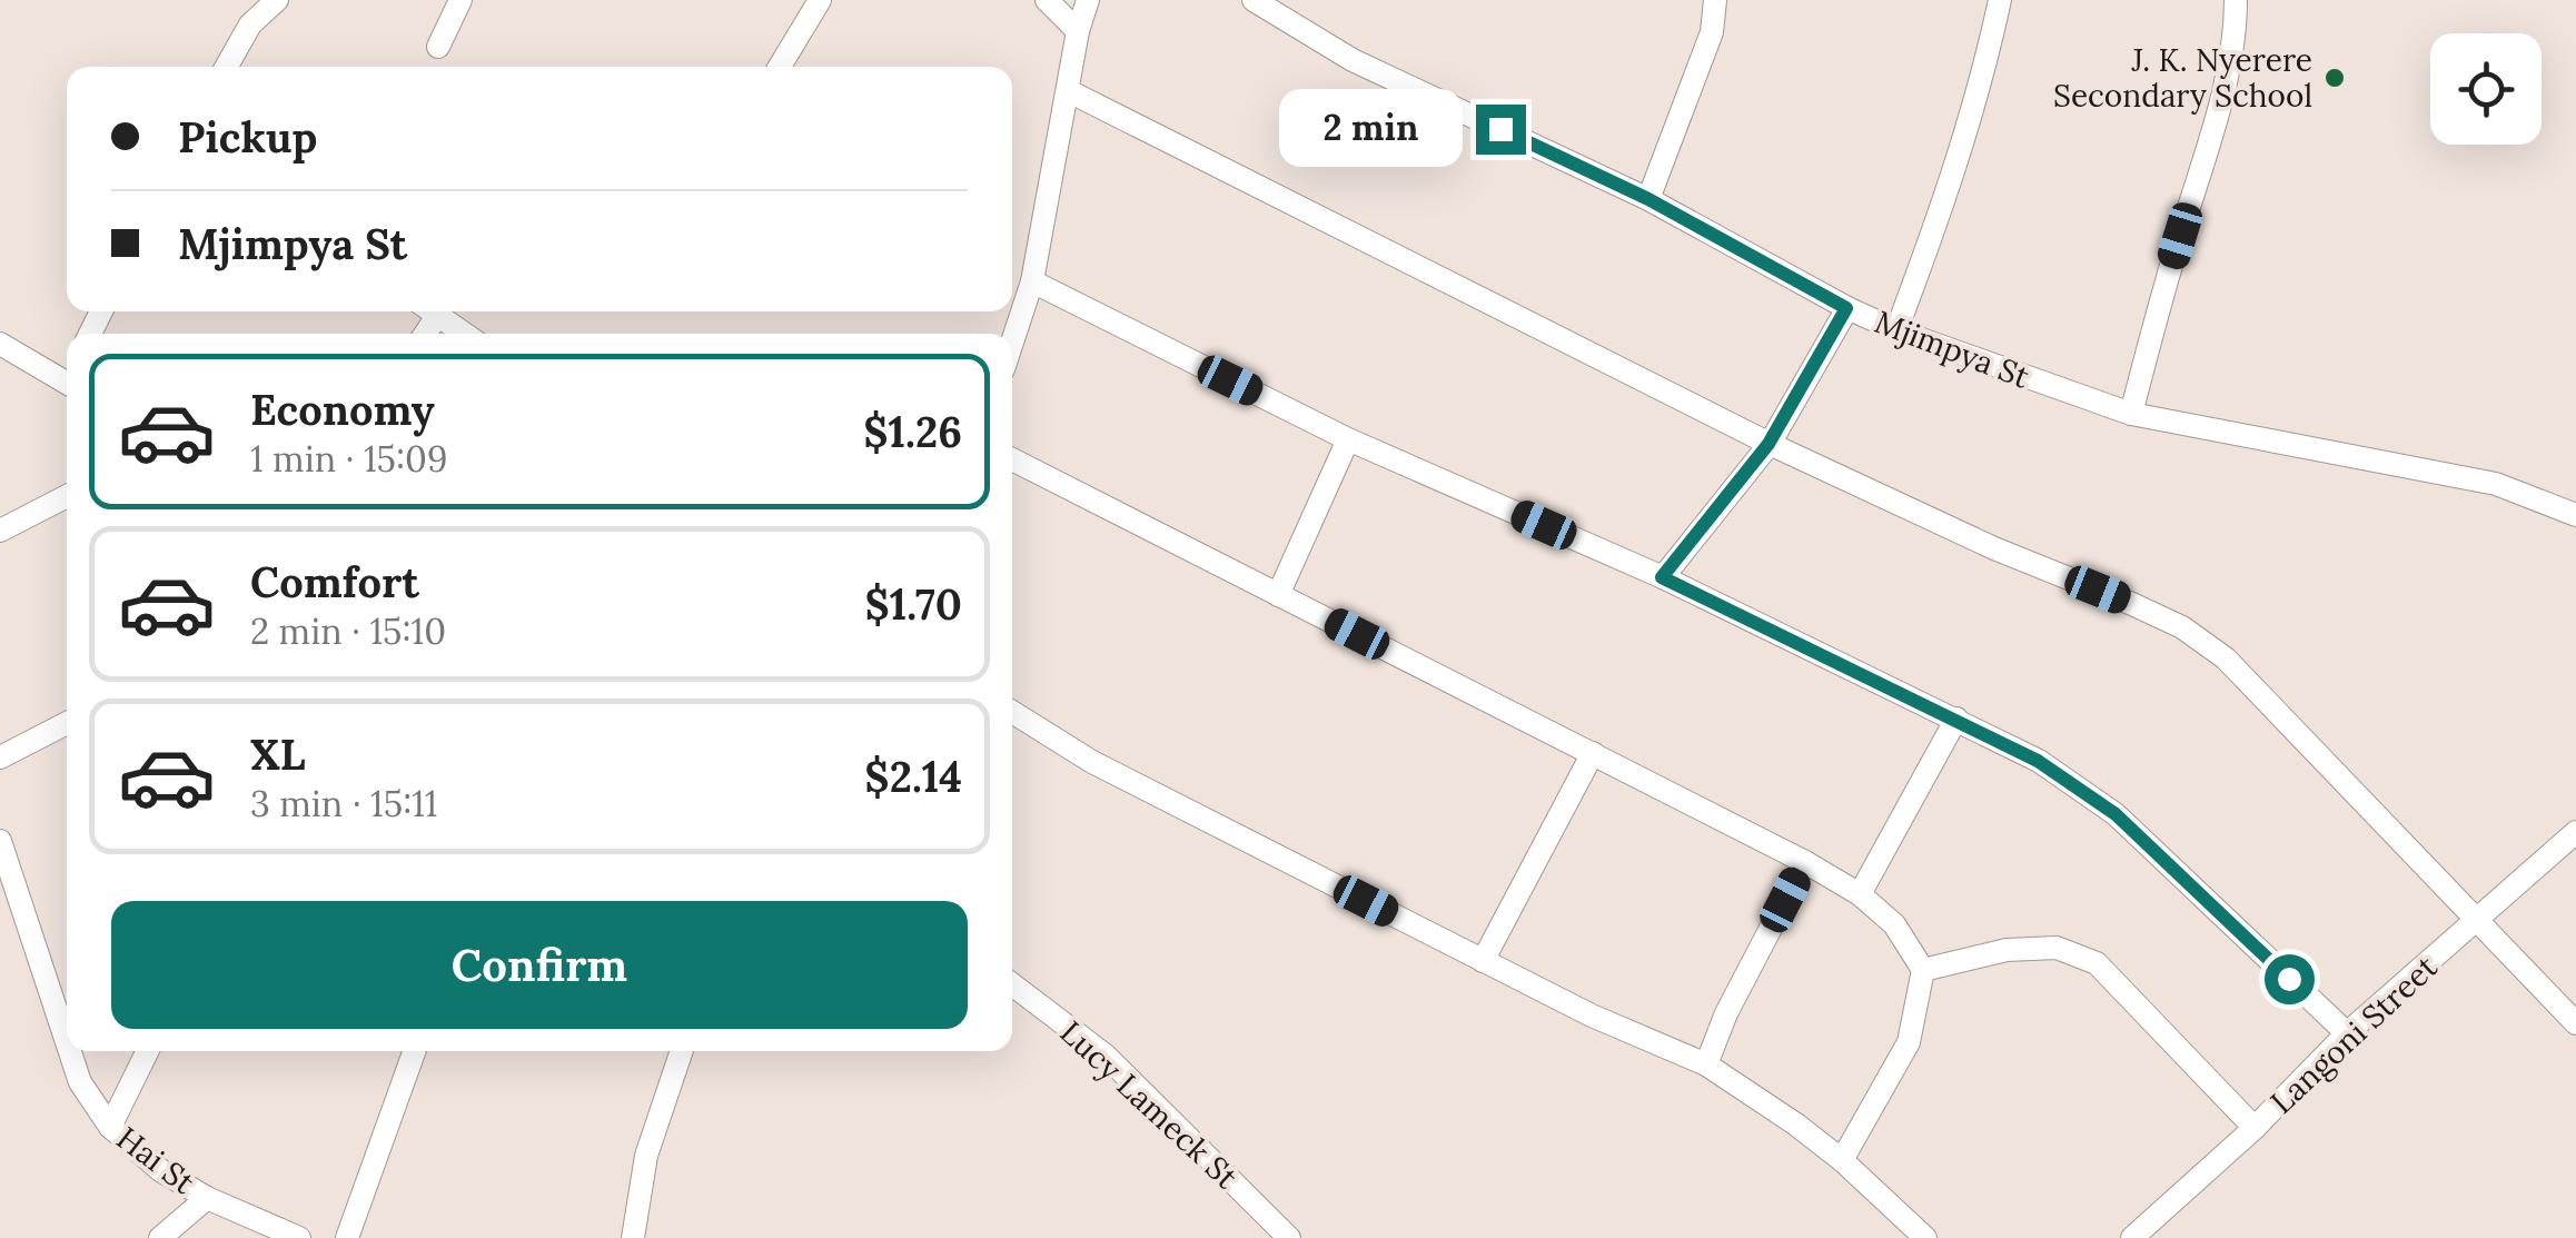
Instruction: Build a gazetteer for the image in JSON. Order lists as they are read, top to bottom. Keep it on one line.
{"streets":{"street":["Mjimpya St","Langoni Street","Lucy Lameck St","Hai St"]},"places":["J. K. Nyerere Secondary School"],"page":{"banner":["Pickup","Mjimpya St"],"bubble":"2 min","list":[{"name":"Economy","note":"1 min · 15:09","value":"$1.26"},{"name":"Comfort","note":"2 min · 15:10","value":"$1.70"},{"name":"XL","note":"3 min · 15:11","value":"$2.14"}],"buttons":"Confirm"}}
